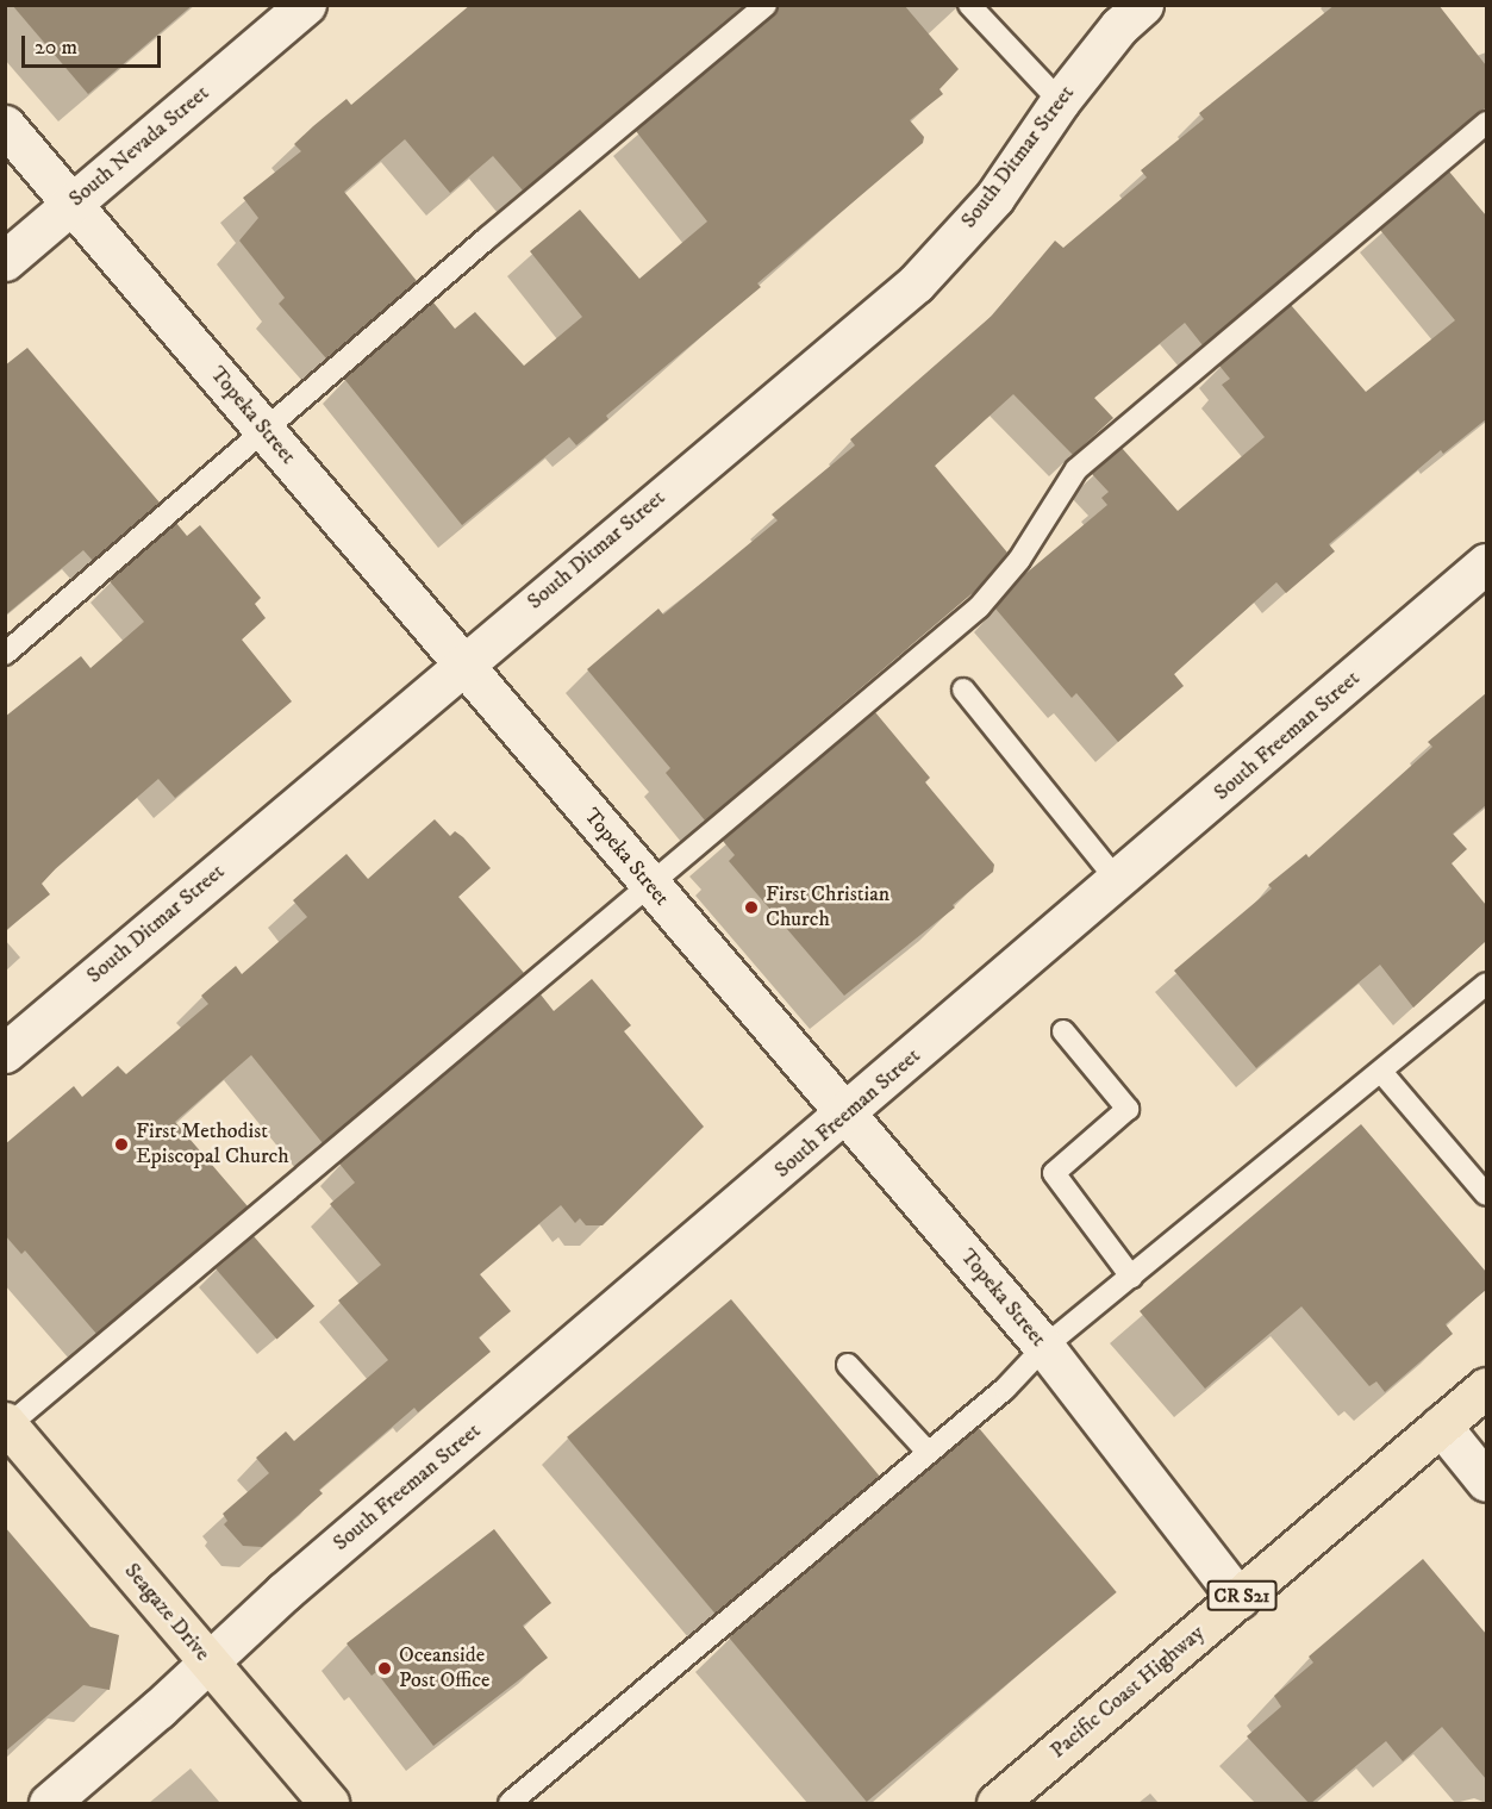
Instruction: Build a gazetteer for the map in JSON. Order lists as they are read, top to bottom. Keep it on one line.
{"streets":{"main road":["CR S21","Seagaze Drive","Pacific Coast Highway"],"street":["South Nevada Street","South Ditmar Street","Topeka Street","South Freeman Street"]},"crossings":[["South Nevada Street","Topeka Street"],["South Ditmar Street","Topeka Street"],["Topeka Street","South Freeman Street"],["Topeka Street","Pacific Coast Highway"],["South Freeman Street","Seagaze Drive"]],"places":["First Christian Church","First Methodist Episcopal Church","Oceanside Post Office"],"scale_bar":"20 m"}
